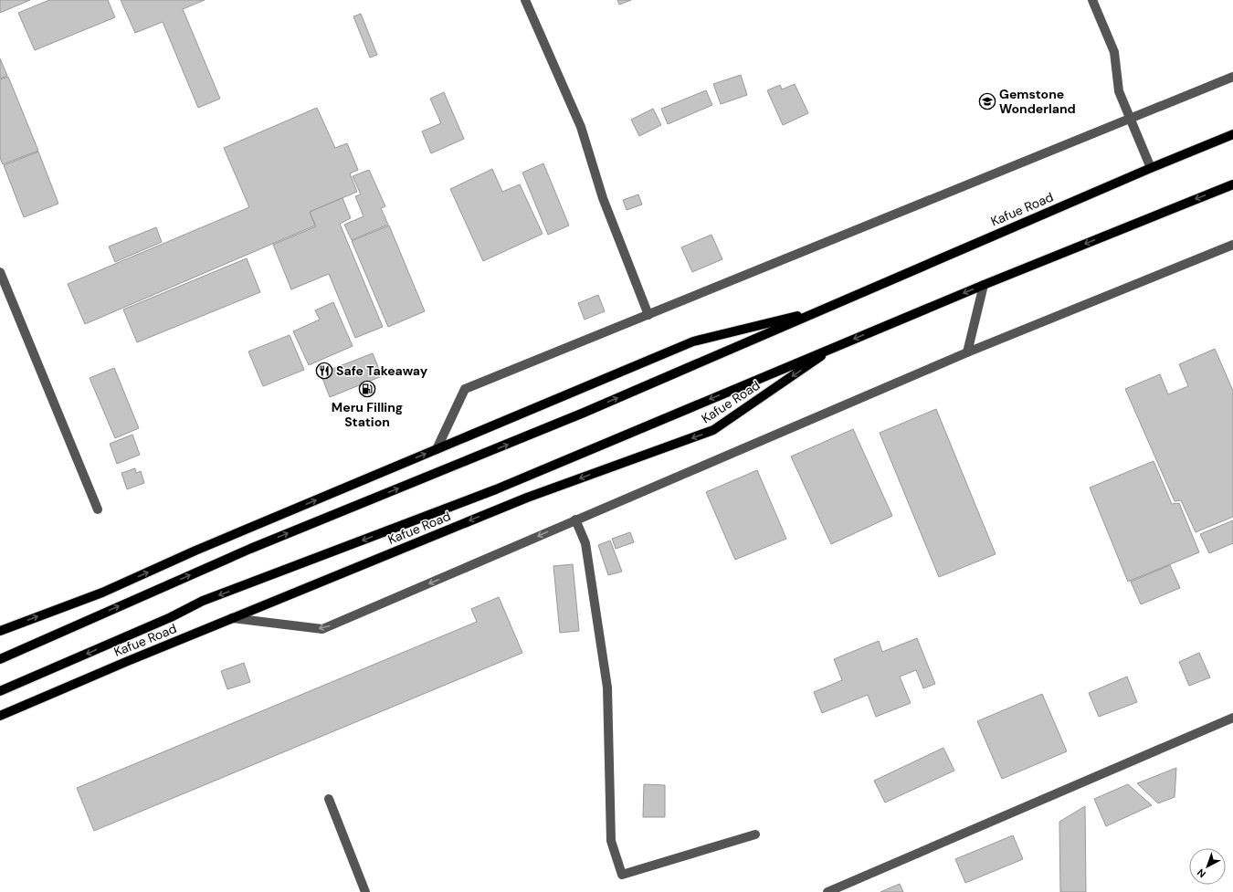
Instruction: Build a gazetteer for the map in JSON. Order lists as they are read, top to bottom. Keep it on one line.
{"streets":{"main road":["Kafue Road"]},"places":{"school or university":["Gemstone Wonderland"],"restaurant":["Safe Takeaway"],"fuel station":["Meru Filling Station"]},"north":"bottom left"}
